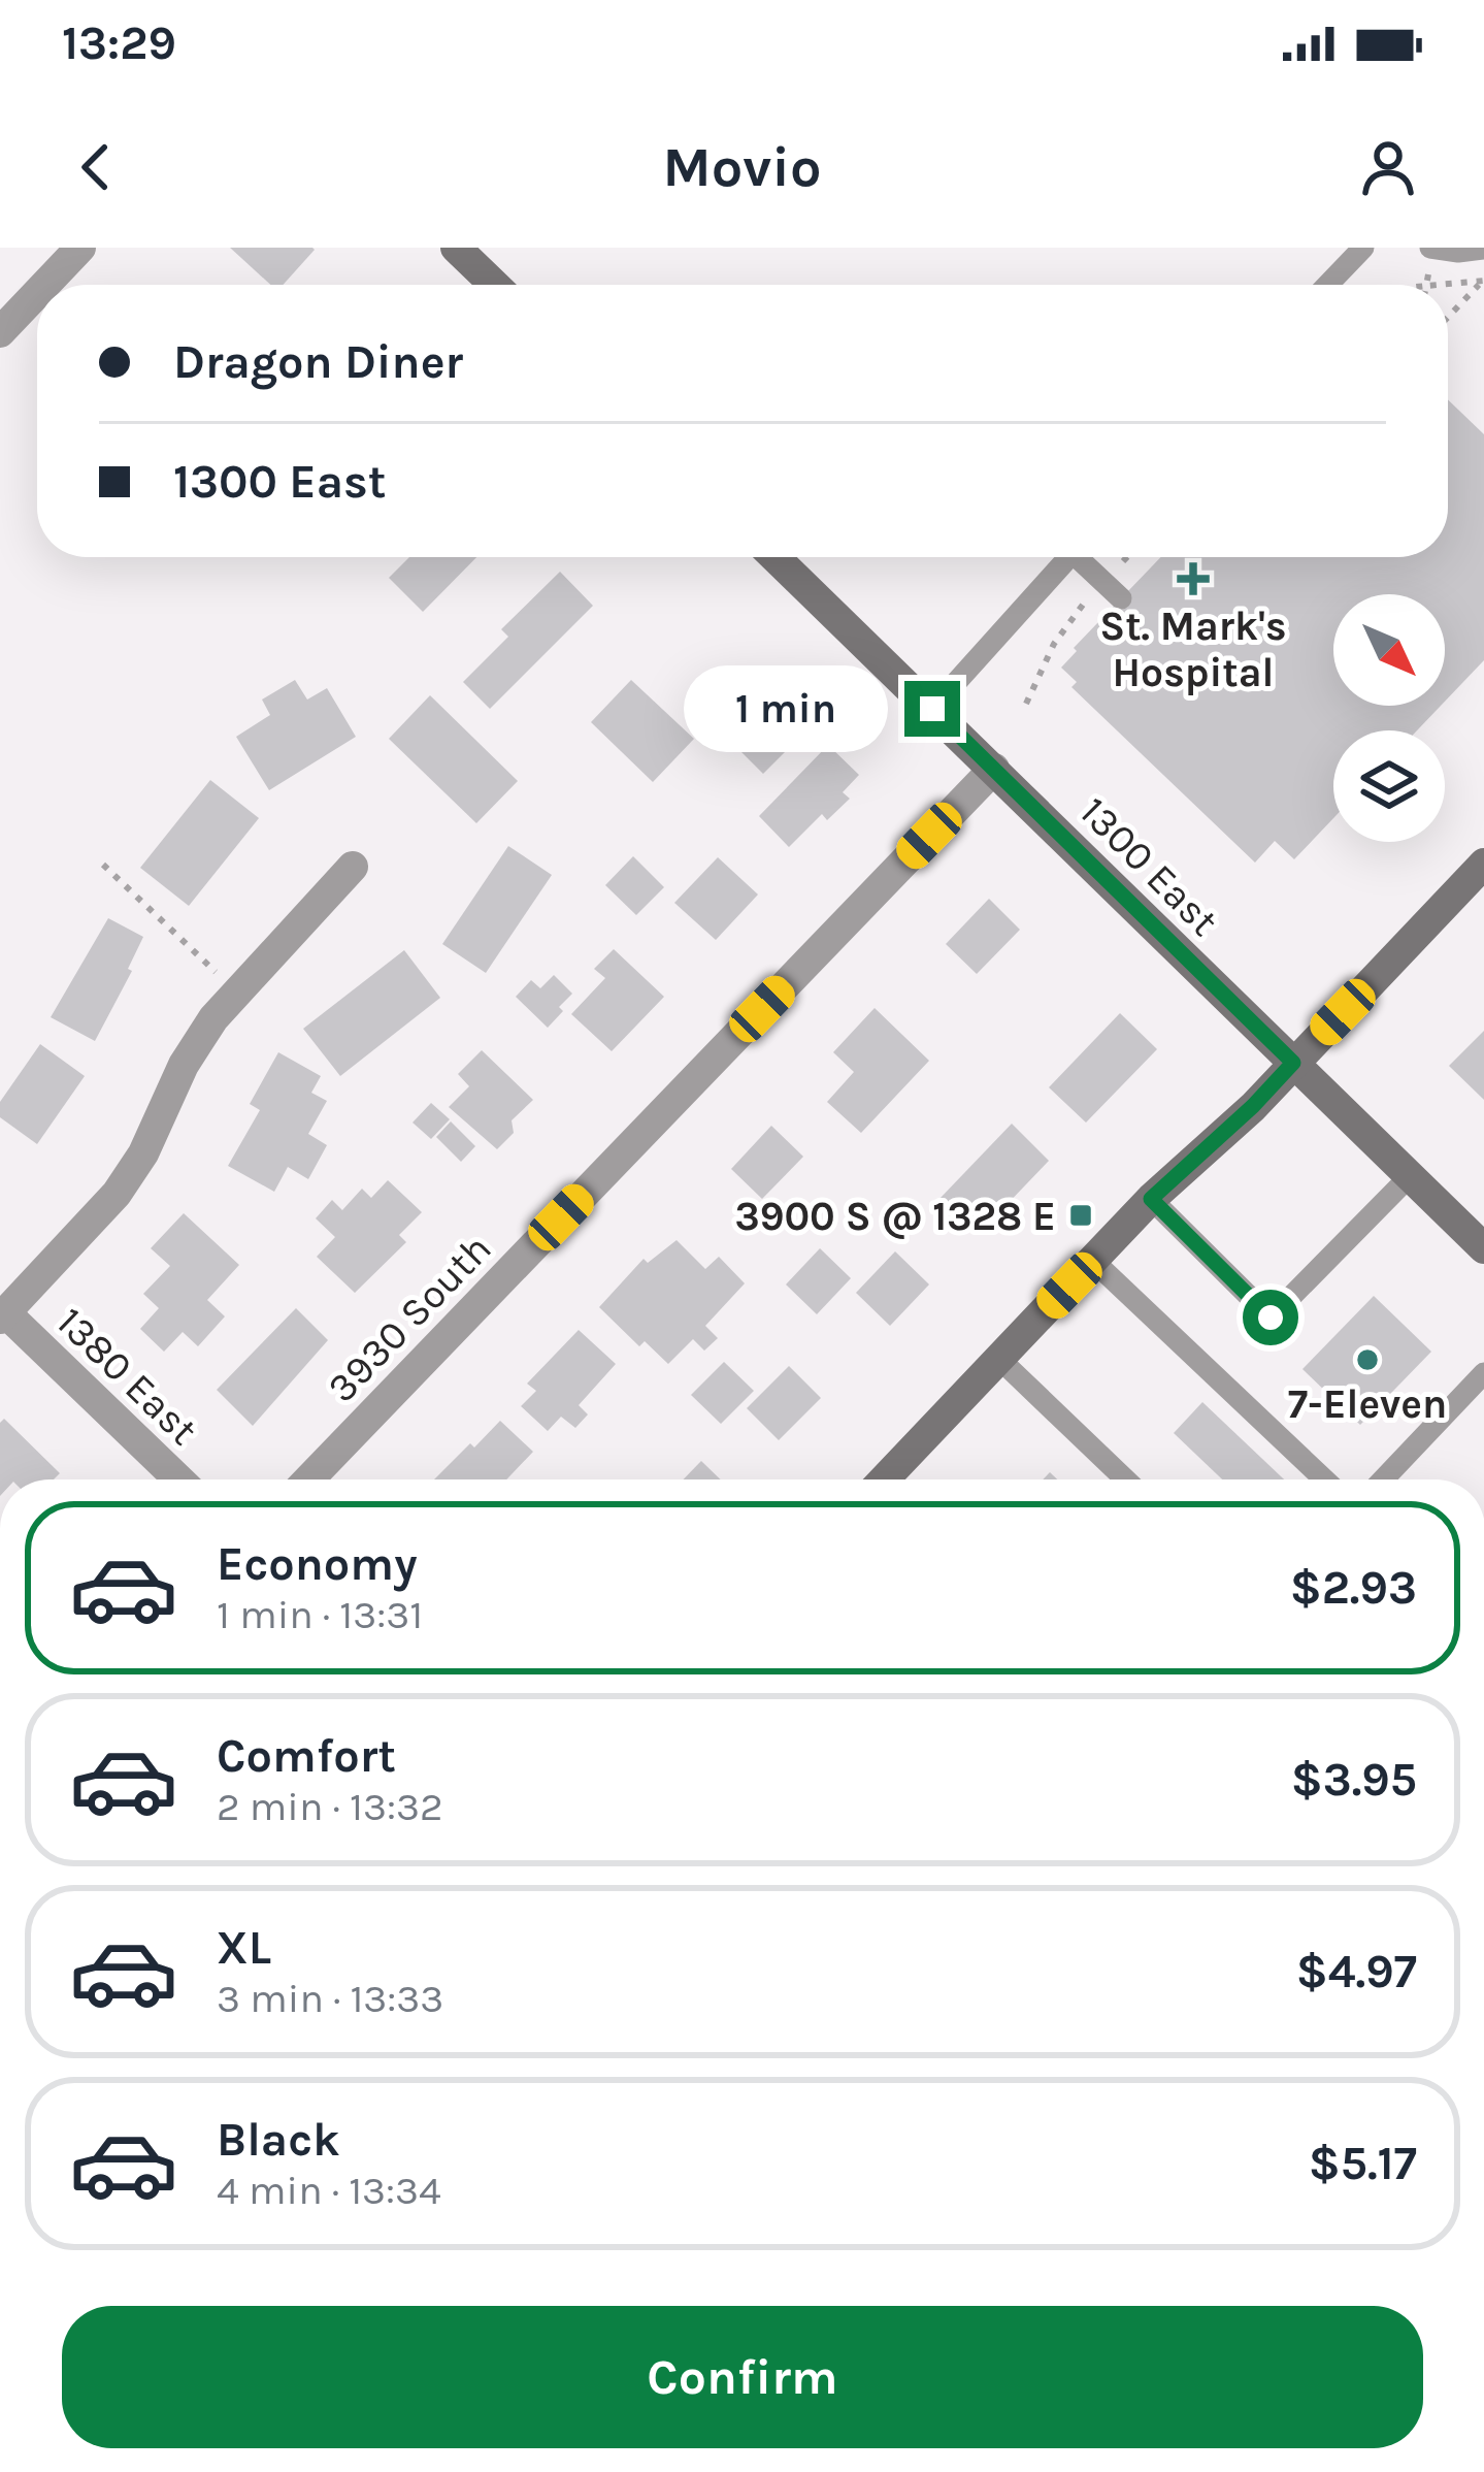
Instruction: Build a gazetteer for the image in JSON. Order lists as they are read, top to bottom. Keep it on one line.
{"streets":{"main road":["1300 East"],"street":["3930 South","1380 East"]},"crossings":[["1300 East","3930 South"]],"places":{"health":["St. Mark's Hospital"],"transit":["3900 S @ 1328 E"],"other":["7-Eleven"]},"north":"bottom right","page":{"status":"13:29","header":"Movio","banner":["Dragon Diner","1300 East"],"bubble":"1 min","list":[{"name":"Economy","note":"1 min · 13:31","value":"$2.93"},{"name":"Comfort","note":"2 min · 13:32","value":"$3.95"},{"name":"XL","note":"3 min · 13:33","value":"$4.97"},{"name":"Black","note":"4 min · 13:34","value":"$5.17"}],"buttons":"Confirm"}}
